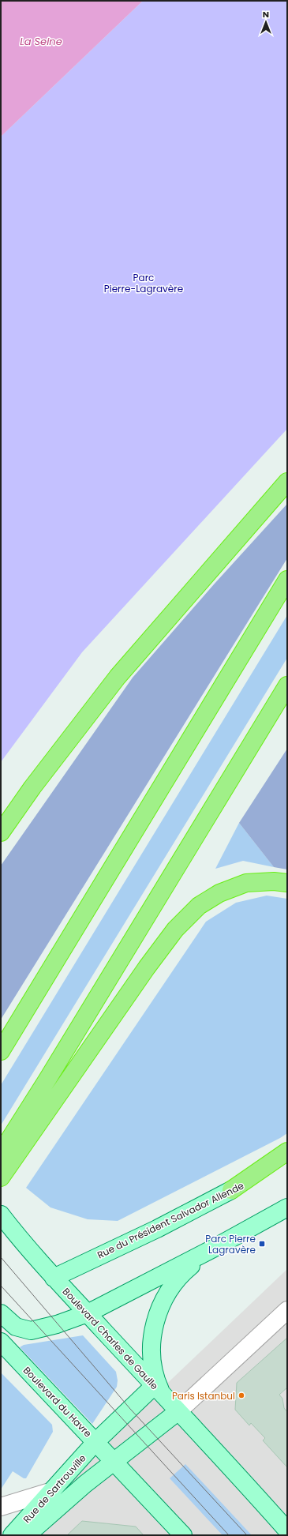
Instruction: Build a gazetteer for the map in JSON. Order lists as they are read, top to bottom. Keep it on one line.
{"streets":{"main road":["Rue du Président Salvador Allende","Boulevard Charles de Gaulle","Boulevard du Havre","Rue de Sartrouville"]},"crossings":[["Rue du Président Salvador Allende","Boulevard Charles de Gaulle"],["Boulevard Charles de Gaulle","Rue de Sartrouville"],["Boulevard du Havre","Rue de Sartrouville"]],"water":["La Seine"],"parks":["Parc Pierre-Lagravère"],"places":{"transit":["Parc Pierre Lagravère"],"other":["Paris Istanbul"]},"north":"top"}
